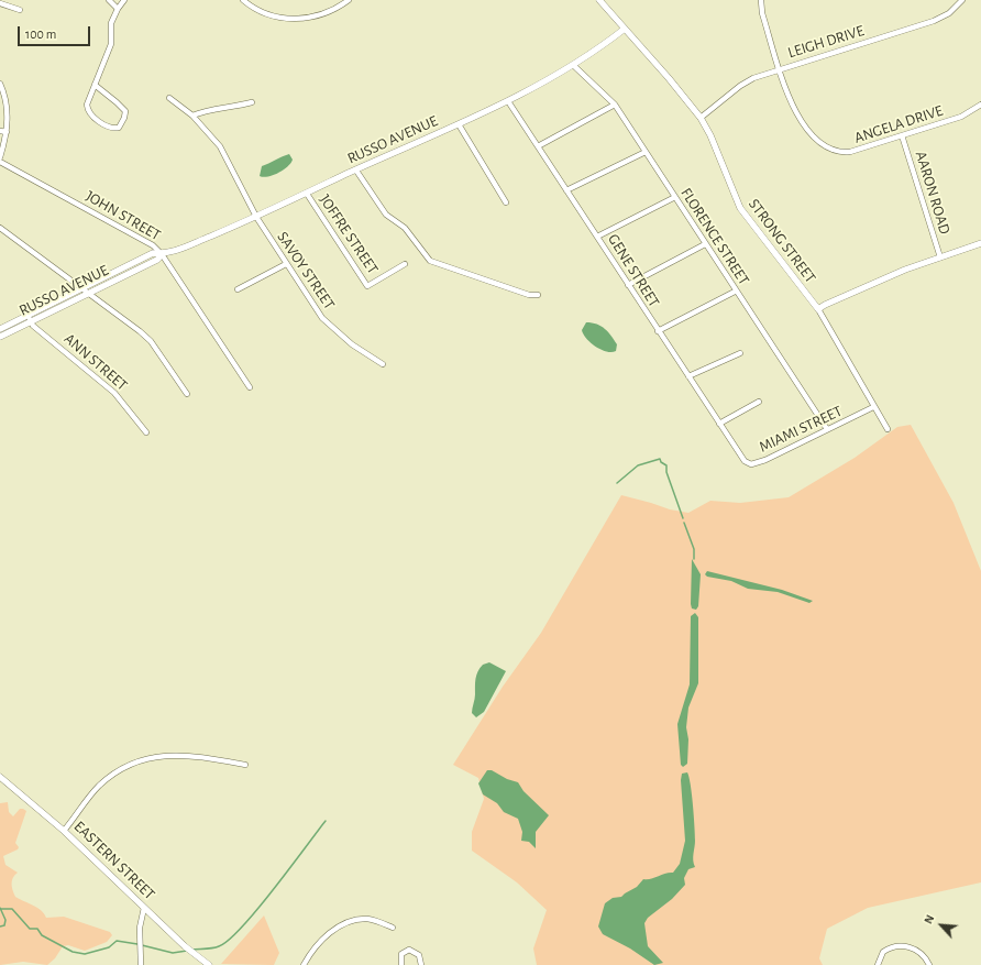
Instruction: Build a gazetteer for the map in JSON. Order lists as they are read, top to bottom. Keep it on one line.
{"streets":{"street":["LEIGH DRIVE","ANGELA DRIVE","RUSSO AVENUE","AARON ROAD","JOHN STREET","JOFFRE STREET","FLORENCE STREET","STRONG STREET","SAVOY STREET","GENE STREET","ANN STREET","MIAMI STREET","EASTERN STREET"]},"crossings":[["LEIGH DRIVE","ANGELA DRIVE"],["LEIGH DRIVE","STRONG STREET"],["ANGELA DRIVE","AARON ROAD"],["RUSSO AVENUE","JOHN STREET"],["RUSSO AVENUE","JOFFRE STREET"],["RUSSO AVENUE","FLORENCE STREET"],["RUSSO AVENUE","STRONG STREET"],["RUSSO AVENUE","SAVOY STREET"],["RUSSO AVENUE","GENE STREET"],["RUSSO AVENUE","ANN STREET"],["FLORENCE STREET","MIAMI STREET"],["GENE STREET","MIAMI STREET"]],"scale_bar":"100 m","north":"top left"}
